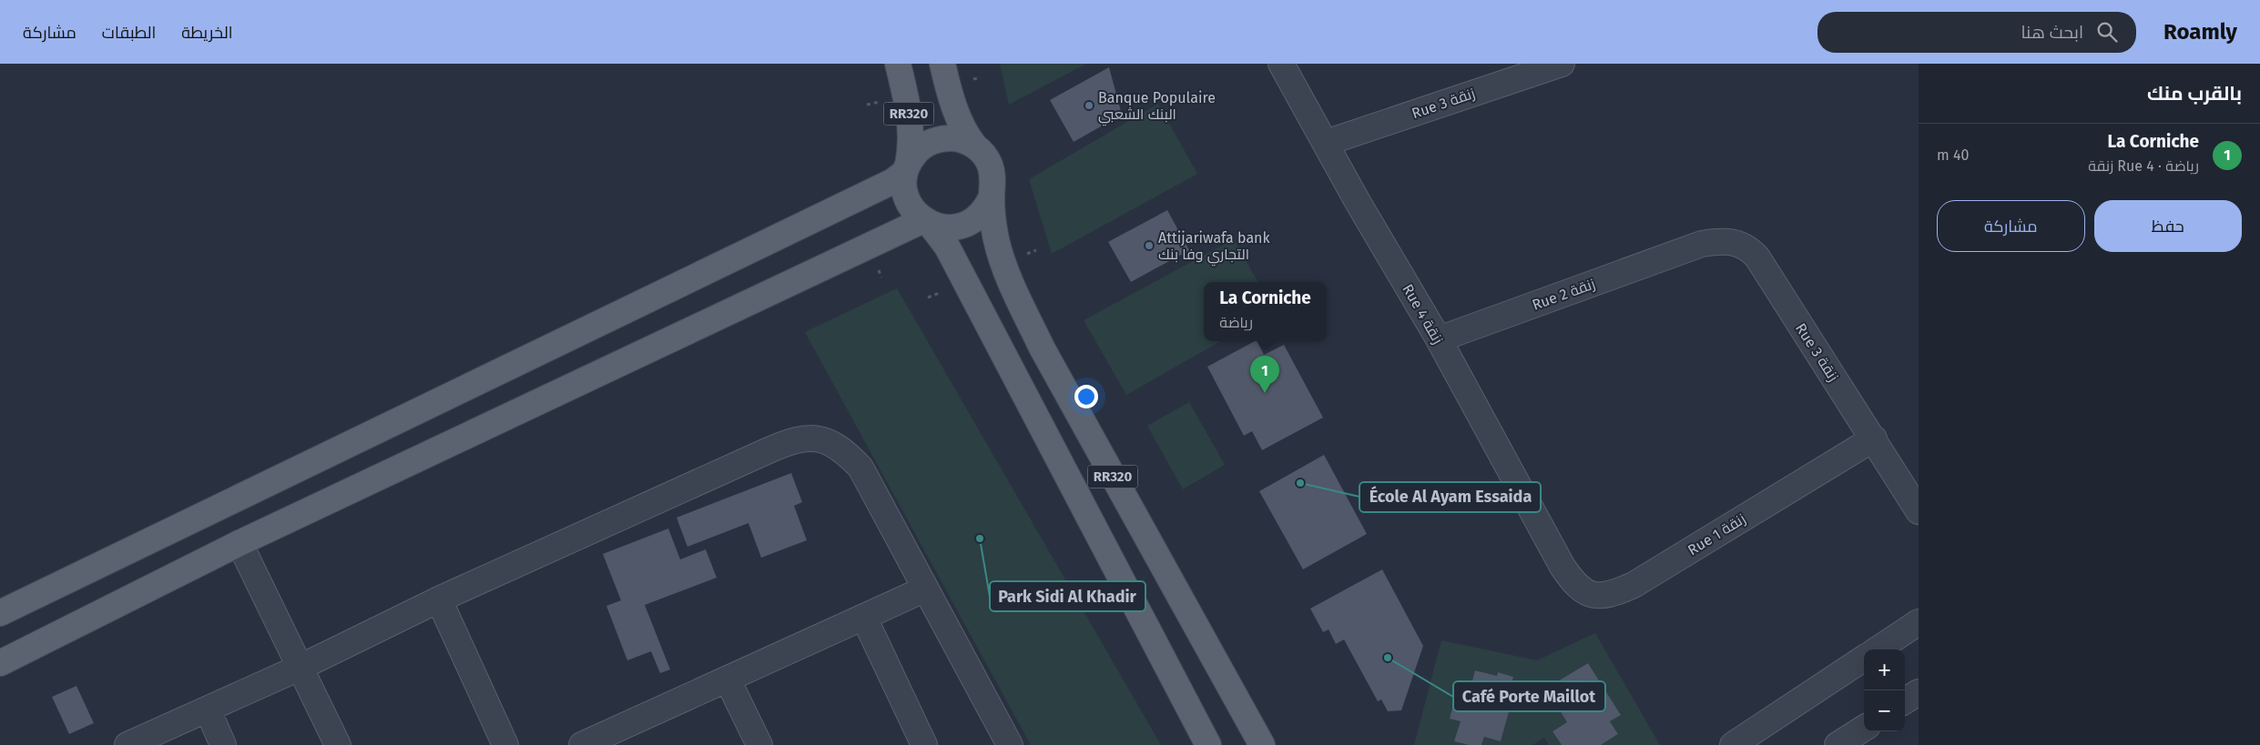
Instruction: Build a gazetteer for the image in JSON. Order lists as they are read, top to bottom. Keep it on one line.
{"streets":{"main road":["RR320"],"street":["Rue 3 زنقة","Rue 2 زنقة","Rue 4 زنقة","Rue 1 زنقة"]},"crossings":[["Rue 3 زنقة","Rue 2 زنقة"],["Rue 3 زنقة","Rue 4 زنقة"],["Rue 3 زنقة","Rue 1 زنقة"],["Rue 2 زنقة","Rue 4 زنقة"],["Rue 4 زنقة","Rue 1 زنقة"]],"places":["Banque Populaire البنك الشعبي","Attijariwafa bank التجاري وفا بنك","École Al Ayam Essaida","Park Sidi Al Khadir","Café Porte Maillot"],"page":{"header":"Roamly","search":"ابحث هنا","nav":["الخريطة","الطبقات","مشاركة"],"heading":"بالقرب منك","list":[{"mark":"1","name":"La Corniche","note":"رياضة · Rue 4 زنقة","value":"40 m"}],"buttons":["حفظ","مشاركة"],"popup":["La Corniche","رياضة"],"pins":"1","map_buttons":["+","−"]}}
